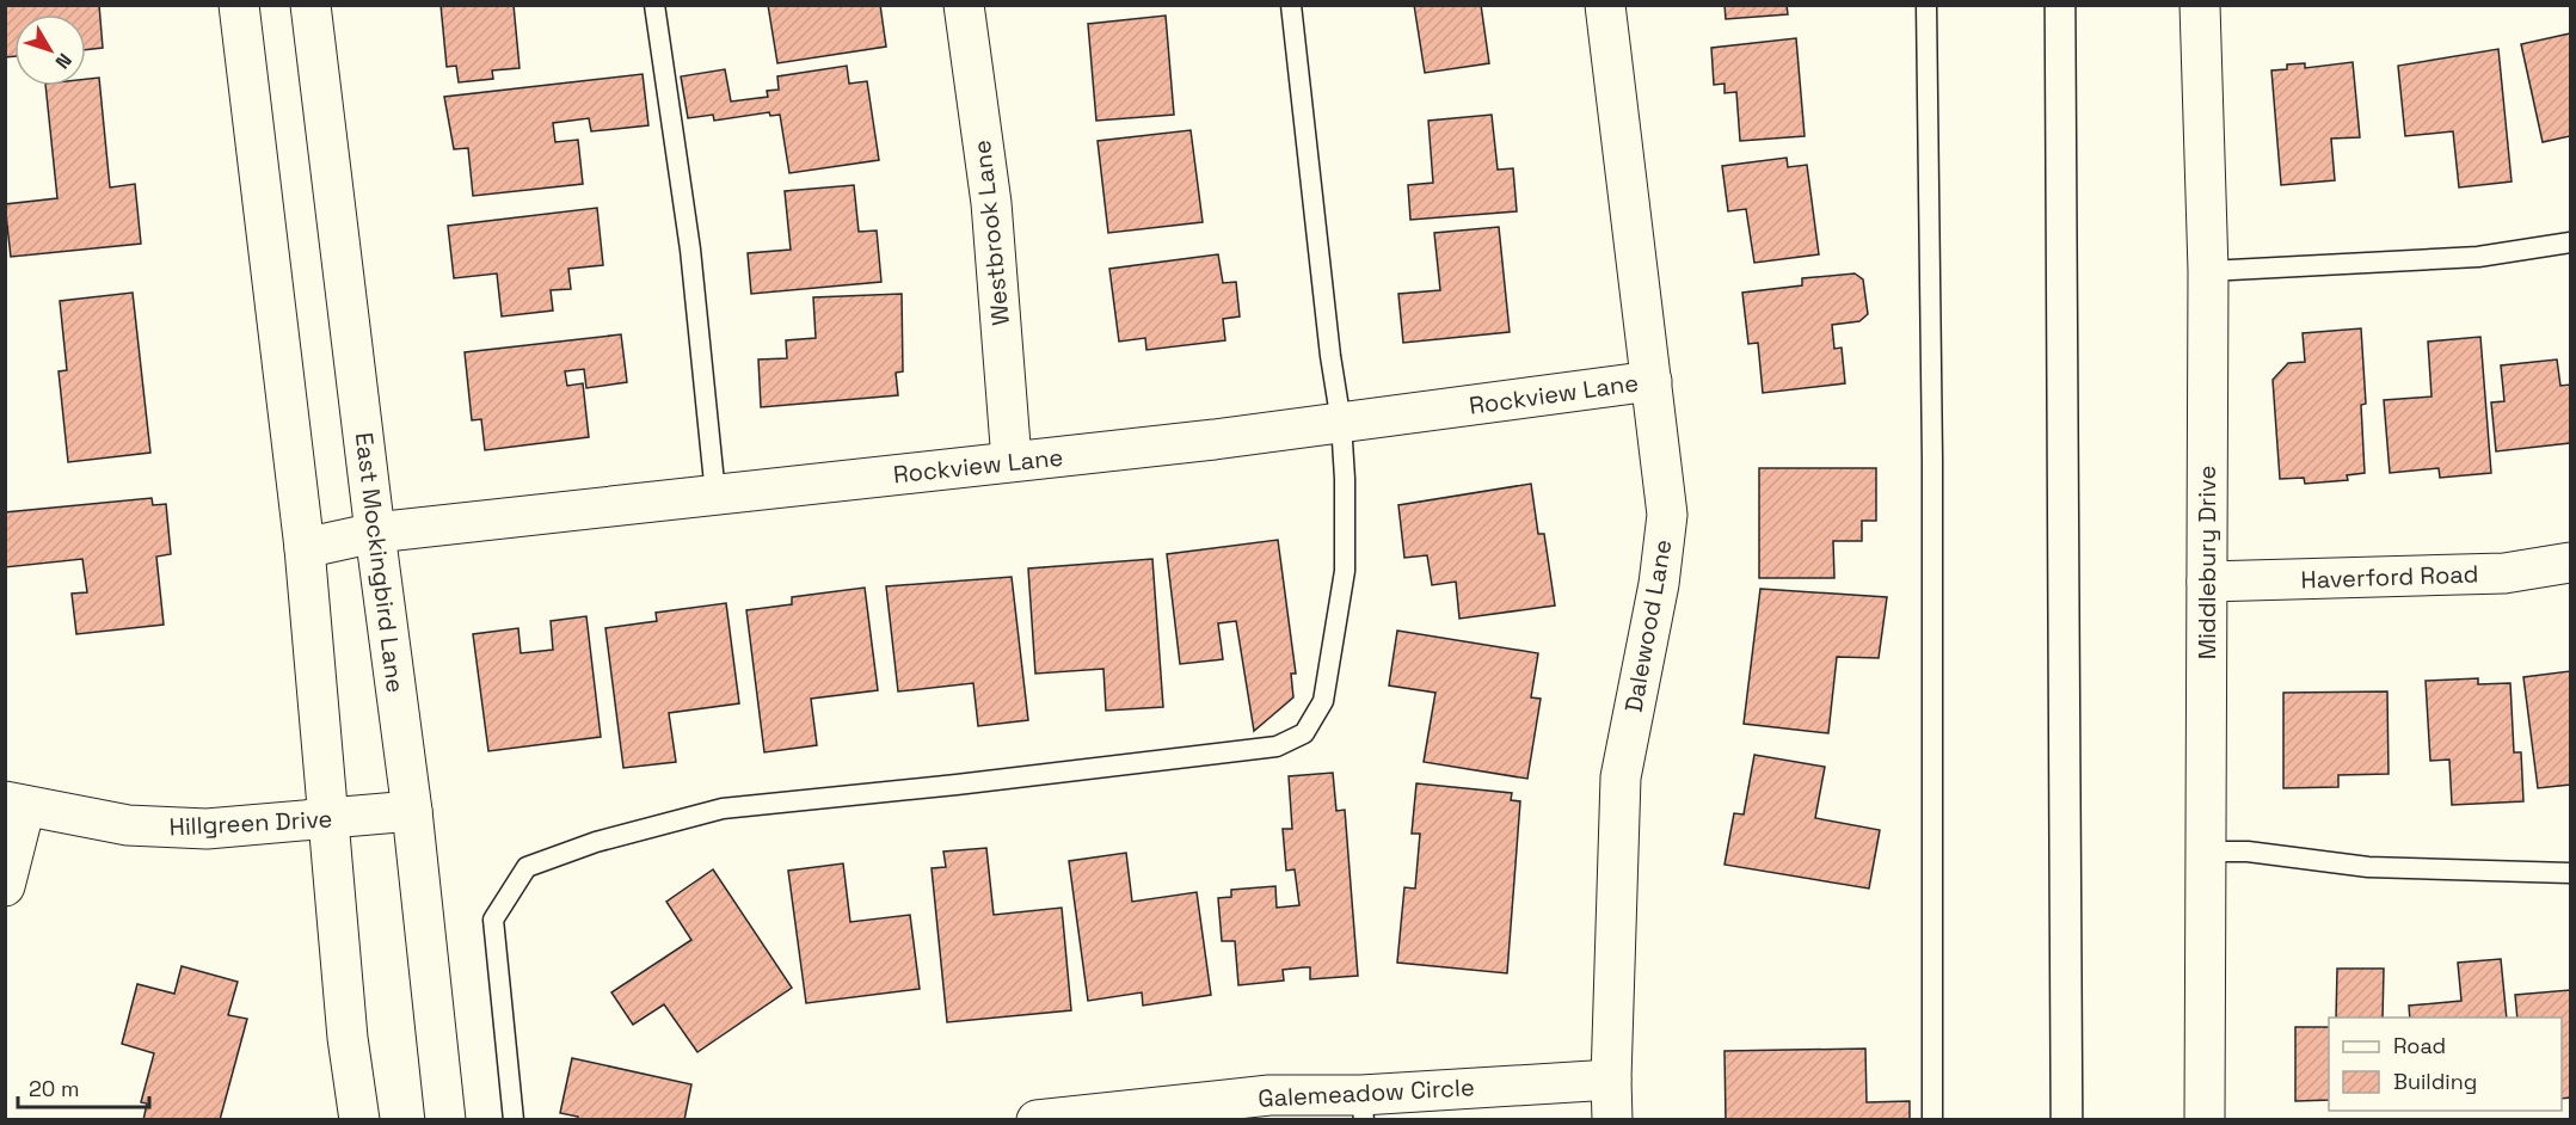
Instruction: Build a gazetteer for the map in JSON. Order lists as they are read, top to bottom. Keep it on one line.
{"streets":{"street":["Westbrook Lane","Rockview Lane","East Mockingbird Lane","Middlebury Drive","Haverford Road","Dalewood Lane","Hillgreen Drive","Galemeadow Circle"]},"crossings":[["Westbrook Lane","Rockview Lane"],["Rockview Lane","East Mockingbird Lane"],["Rockview Lane","Dalewood Lane"],["East Mockingbird Lane","Hillgreen Drive"],["Middlebury Drive","Haverford Road"],["Dalewood Lane","Galemeadow Circle"]],"legend":["Road","Building"],"scale_bar":"20 m","north":"bottom right"}
